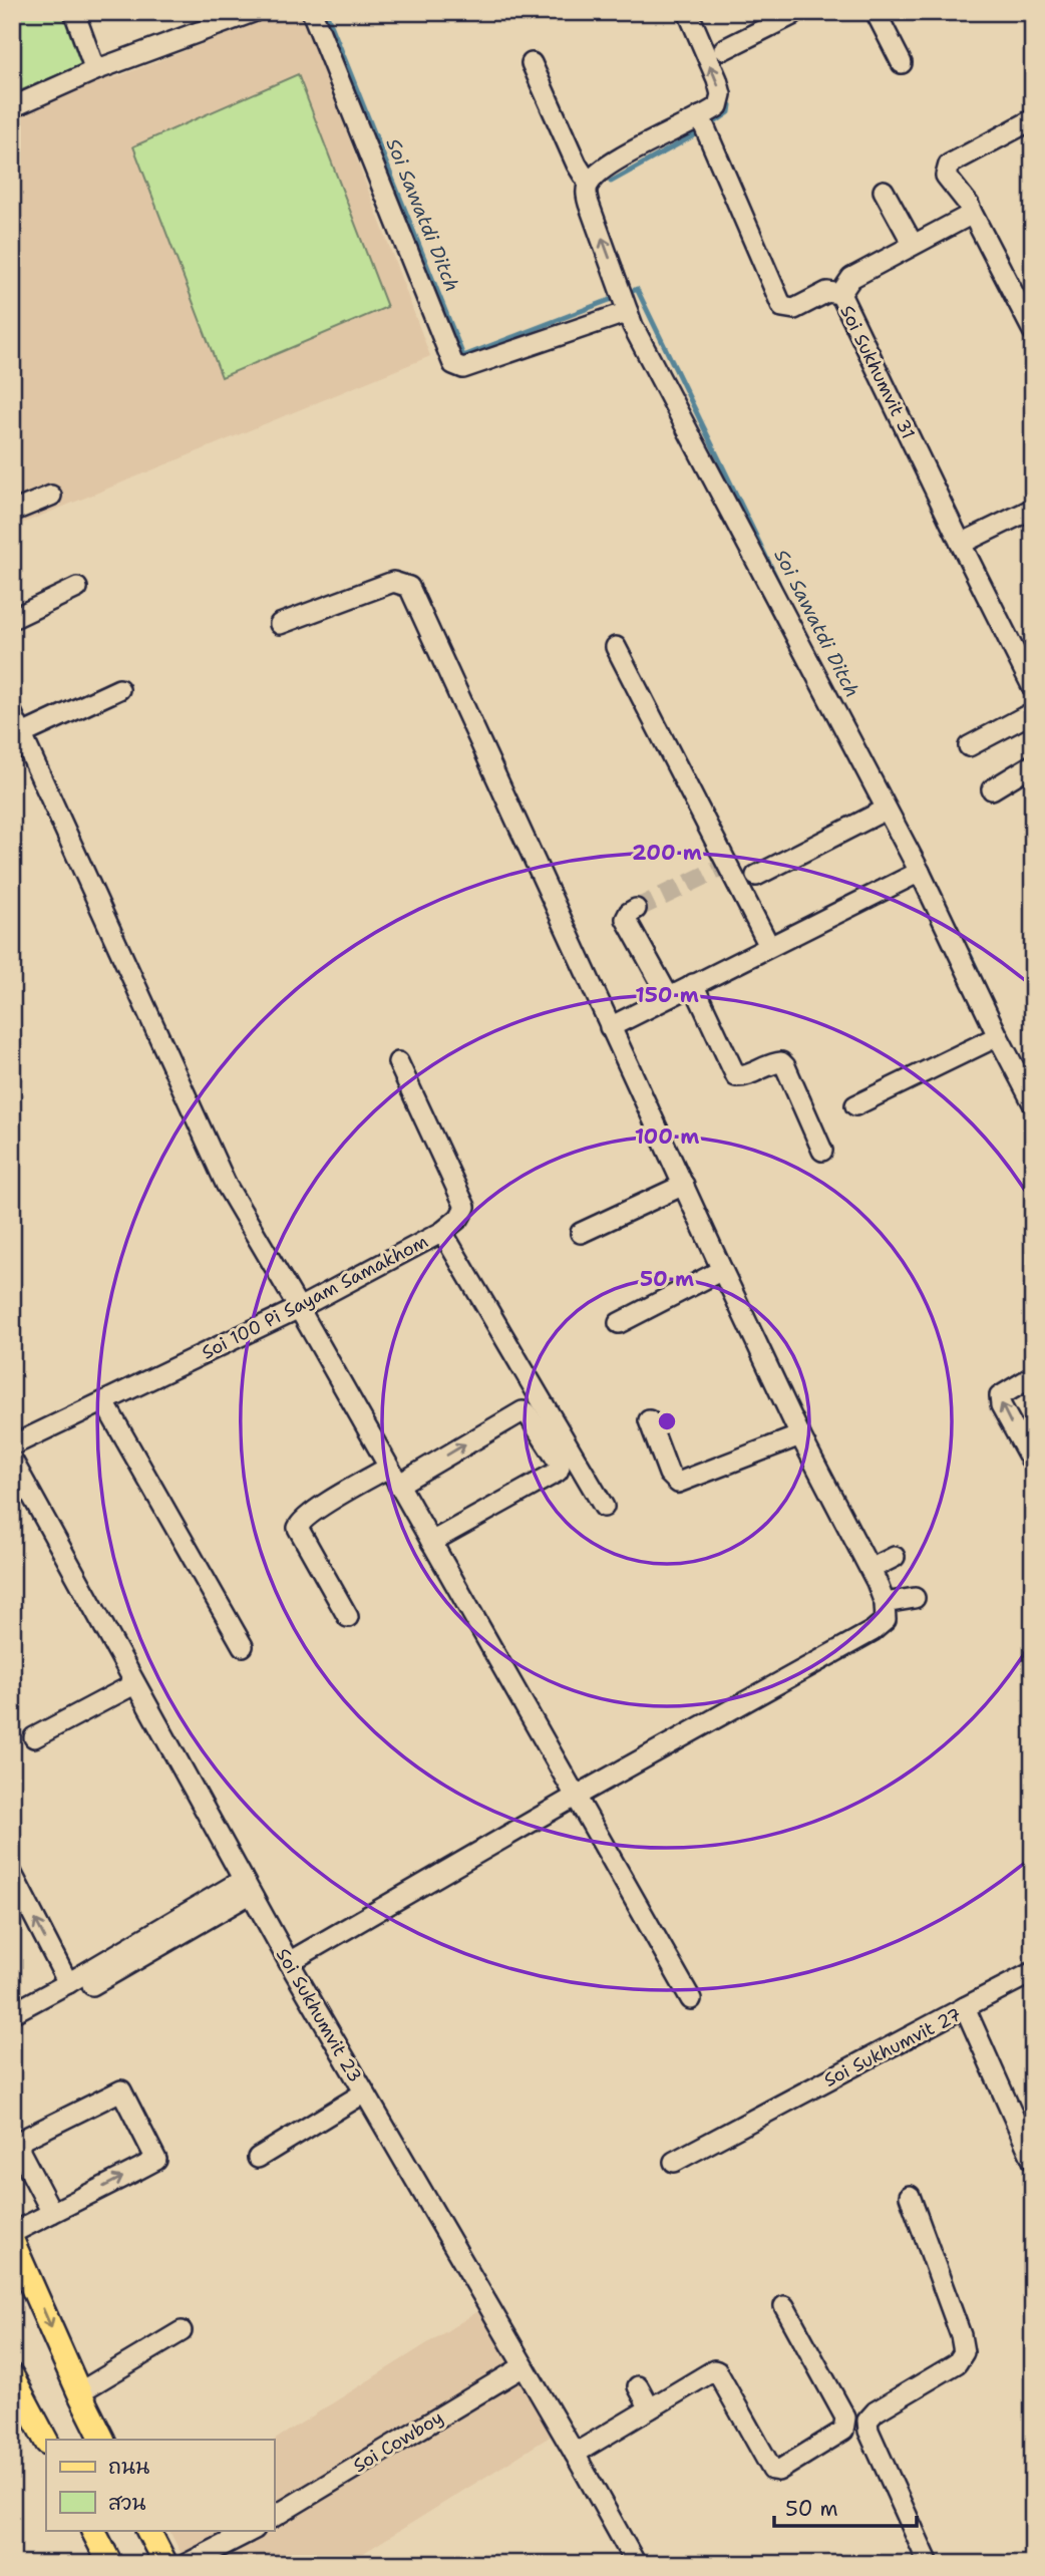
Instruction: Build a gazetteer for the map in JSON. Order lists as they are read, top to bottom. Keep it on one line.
{"streets":{"street":["Soi Sukhumvit 31","Soi 100 Pi Sayam Samakhom","Soi Sukhumvit 23","Soi Sukhumvit 27","Soi Cowboy"]},"crossings":[["Soi Sukhumvit 23","Soi Cowboy"]],"water":["Soi Sawatdi Ditch"],"legend":["ถนน","สวน"],"scale_bar":"50 m","rings":["200 m","150 m","100 m","50 m"]}
